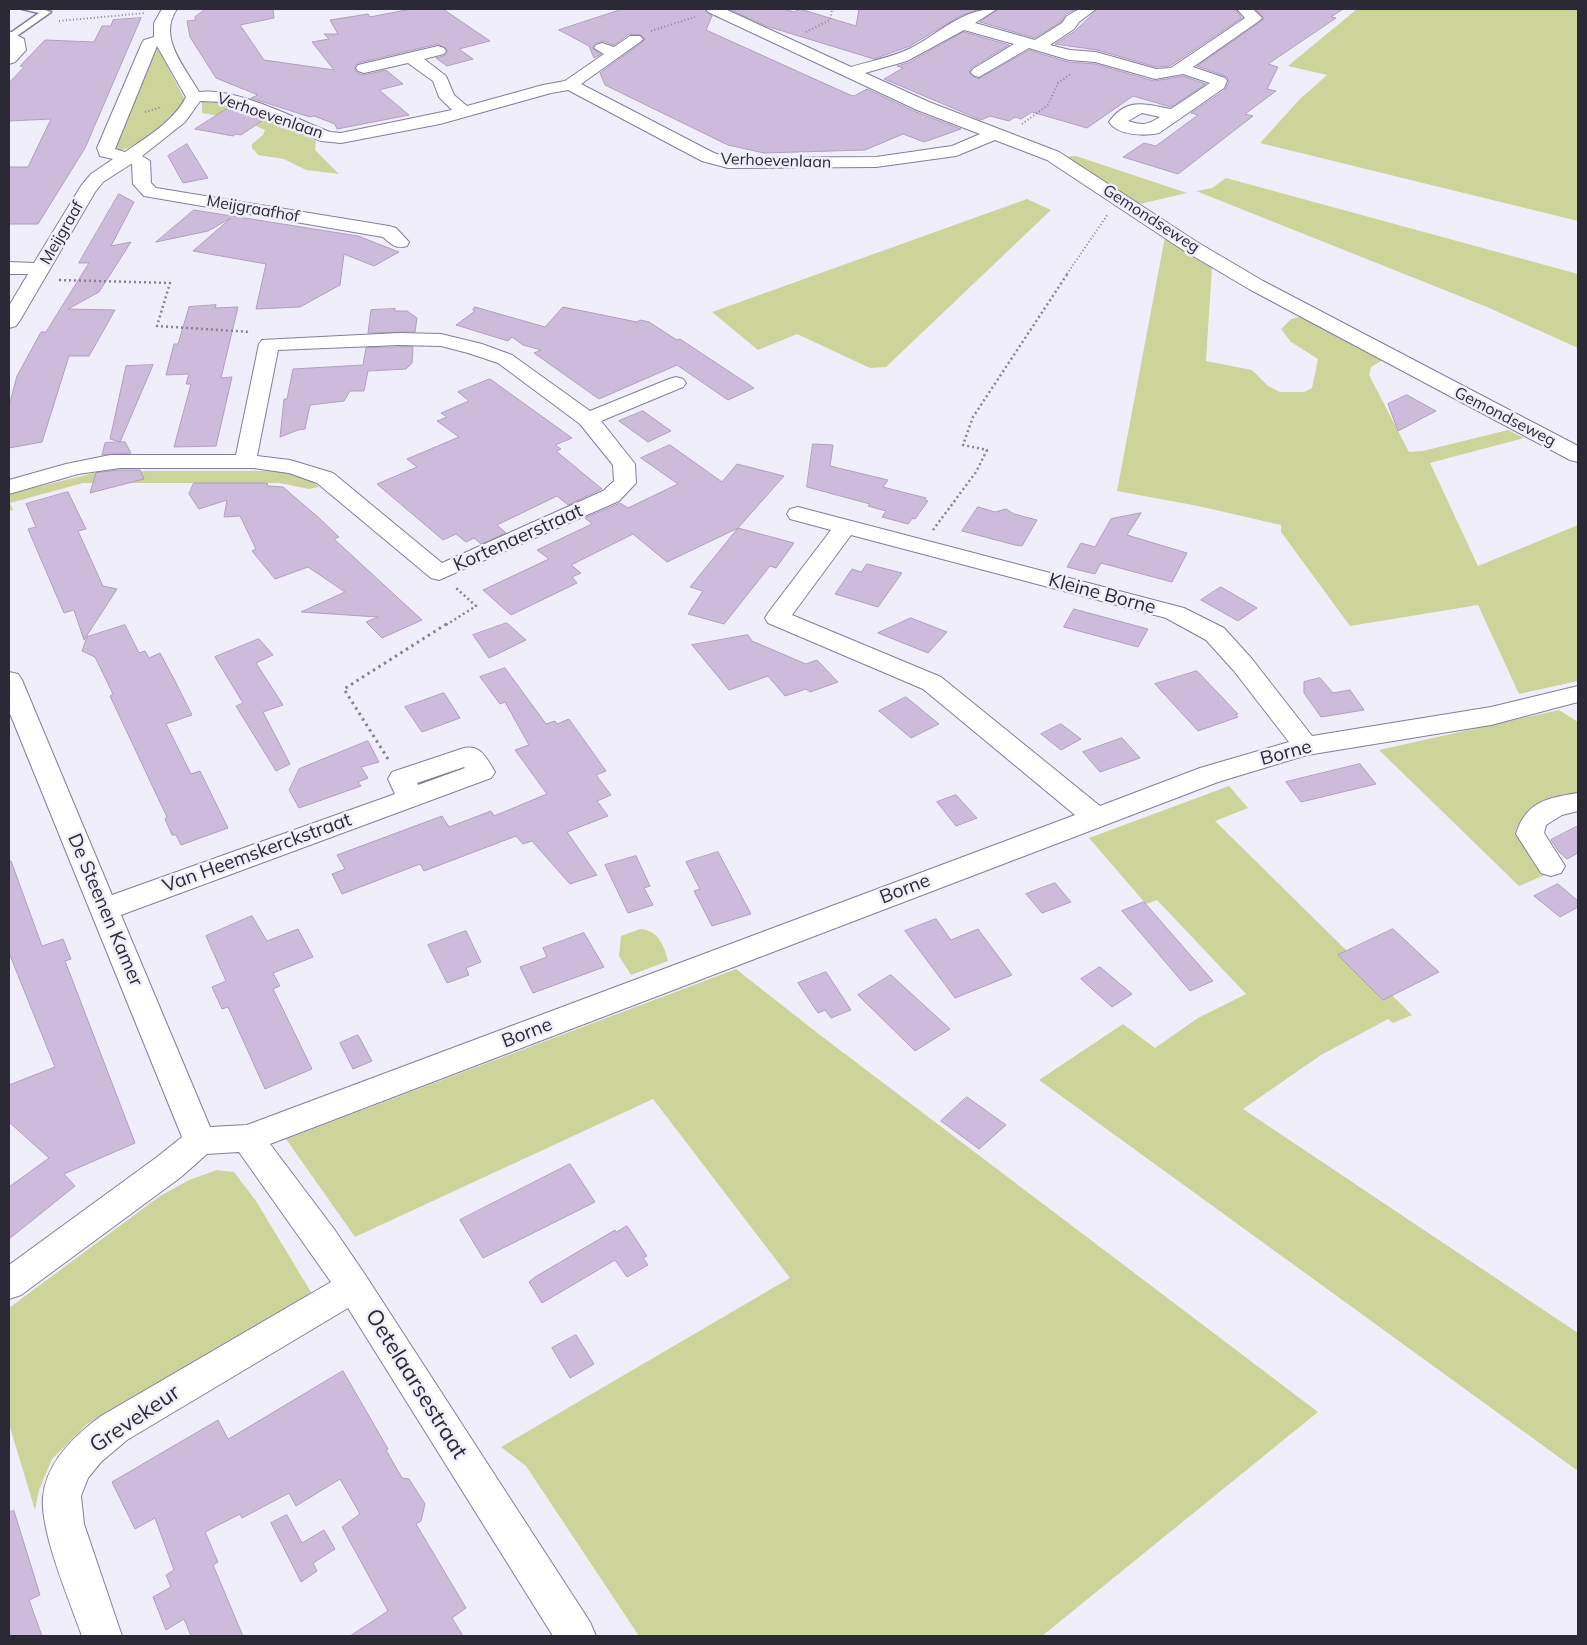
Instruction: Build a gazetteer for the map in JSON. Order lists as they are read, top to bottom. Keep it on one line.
{"streets":{"street":["Verhoevenlaan","Meijgraafhof","Gemondseweg","Meijgraaf","Kortenaerstraat","Kleine Borne","Borne","Van Heemskerckstraat","De Steenen Kamer","Oetelaarsestraat","Grevekeur"]},"crossings":[["Verhoevenlaan","Gemondseweg"],["Verhoevenlaan","Meijgraaf"],["Meijgraafhof","Meijgraaf"],["Kleine Borne","Borne"],["Borne","De Steenen Kamer"],["Borne","Oetelaarsestraat"],["Van Heemskerckstraat","De Steenen Kamer"],["Oetelaarsestraat","Grevekeur"]]}
